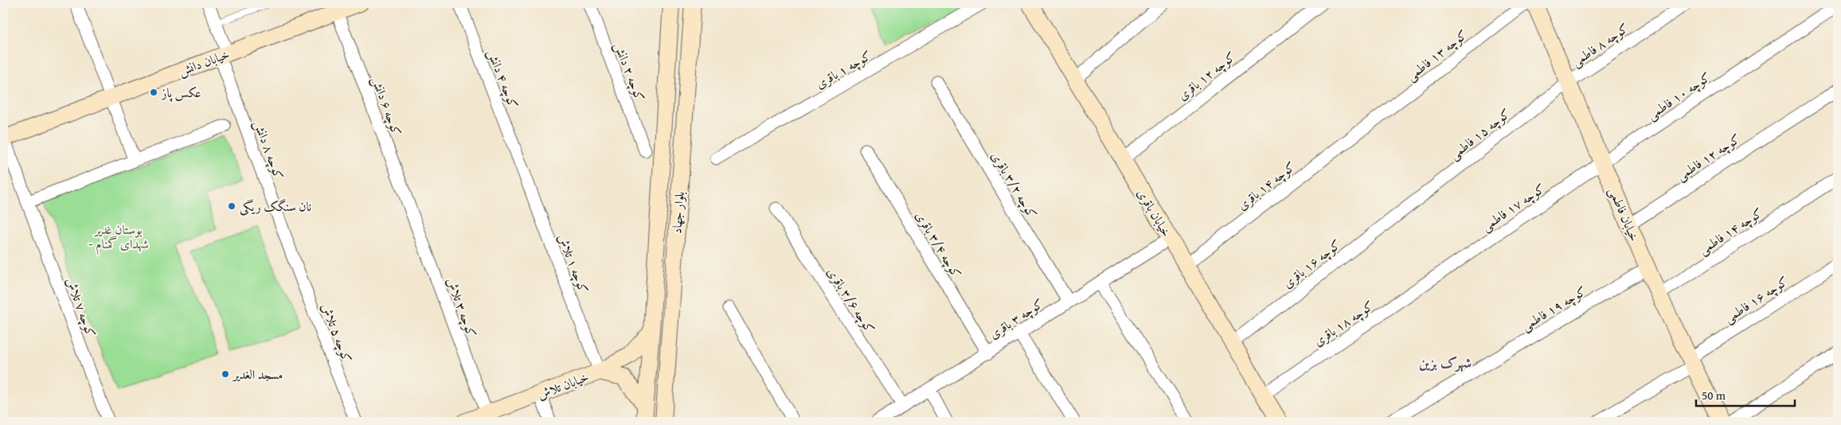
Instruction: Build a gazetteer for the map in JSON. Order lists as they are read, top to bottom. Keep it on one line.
{"streets":{"street":["کوچه ۸ فاطمی","کوچه ۱۳ فاطمی","خیابان دانش","کوچه ۱ باقری","کوچه ۲ دانش","کوچه ۱۲ باقری","کوچه ۴ دانش","کوچه ۱۰ فاطمی","کوچه ۶ دانش","کوچه ۱۵ فاطمی","کوچه ۸ دانش","کوچه ۱۲ فاطمی","کوچه ۳/۲ باقری","کوچه ۱۴ باقری","کوچه ۱۷ فاطمی","بلوار جهاد","خیابان باقری","خیابان فاطمی","کوچه ۱۴ فاطمی","کوچه ۳/۴ باقری","کوچه ۱ تلاش","کوچه ۱۶ باقری","کوچه ۱۶ فاطمی","کوچه ۳/۶ باقری","کوچه ۷ تلاش","کوچه ۳ تلاش","کوچه ۱۹ فاطمی","کوچه ۳ باقری","کوچه ۱۸ باقری","کوچه ۵ تلاش","خیابان تلاش"]},"crossings":[["کوچه ۸ فاطمی","کوچه ۱۵ فاطمی"],["کوچه ۸ فاطمی","خیابان فاطمی"],["کوچه ۱۳ فاطمی","کوچه ۱۴ باقری"],["خیابان دانش","کوچه ۶ دانش"],["خیابان دانش","کوچه ۸ دانش"],["خیابان دانش","کوچه ۷ تلاش"],["کوچه ۱۲ باقری","خیابان باقری"],["کوچه ۴ دانش","کوچه ۱ تلاش"],["کوچه ۱۰ فاطمی","کوچه ۱۷ فاطمی"],["کوچه ۱۰ فاطمی","خیابان فاطمی"],["کوچه ۶ دانش","کوچه ۳ تلاش"],["کوچه ۱۵ فاطمی","خیابان فاطمی"],["کوچه ۱۵ فاطمی","کوچه ۱۶ باقری"],["کوچه ۸ دانش","کوچه ۵ تلاش"],["کوچه ۱۲ فاطمی","خیابان فاطمی"],["کوچه ۳/۲ باقری","کوچه ۳ باقری"],["کوچه ۱۴ باقری","خیابان باقری"],["کوچه ۱۷ فاطمی","خیابان فاطمی"],["کوچه ۱۷ فاطمی","کوچه ۱۸ باقری"],["بلوار جهاد","خیابان تلاش"],["خیابان باقری","کوچه ۱۶ باقری"],["خیابان باقری","کوچه ۳ باقری"],["خیابان باقری","کوچه ۱۸ باقری"],["خیابان فاطمی","کوچه ۱۴ فاطمی"],["خیابان فاطمی","کوچه ۱۶ فاطمی"],["خیابان فاطمی","کوچه ۱۹ فاطمی"],["کوچه ۳/۴ باقری","کوچه ۳ باقری"],["کوچه ۱ تلاش","خیابان تلاش"],["کوچه ۳/۶ باقری","کوچه ۳ باقری"],["کوچه ۳ تلاش","خیابان تلاش"]],"districts":["شهرک بزین"],"parks":["بوستان غدیر - شهدای گمنام"],"places":["عکس پاز","نان سنگک ریگی","مسجد الغدیر"],"scale_bar":"50 m"}
